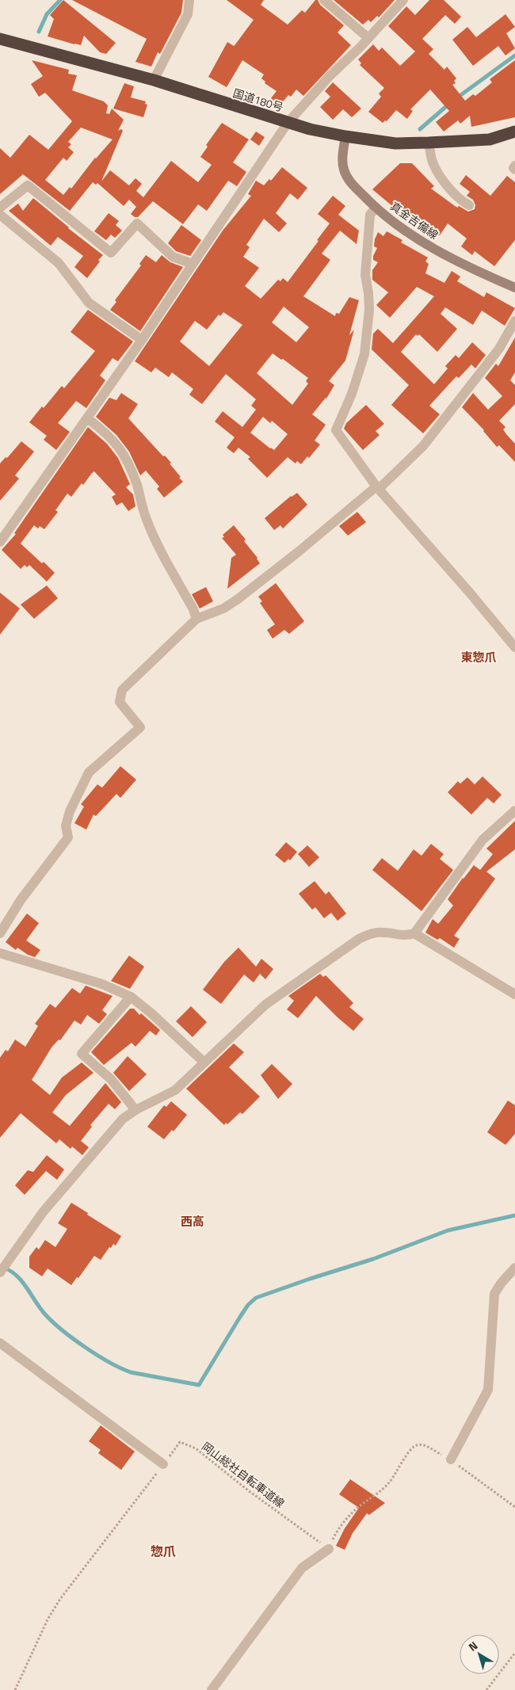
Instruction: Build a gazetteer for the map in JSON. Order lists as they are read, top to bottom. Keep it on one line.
{"streets":{"highway":["国道180号"],"main road":["真金吉備線"],"path":["岡山総社自転車道線"]},"crossings":[["国道180号","真金吉備線"]],"districts":["東惣爪","西高","惣爪"],"north":"top left"}
